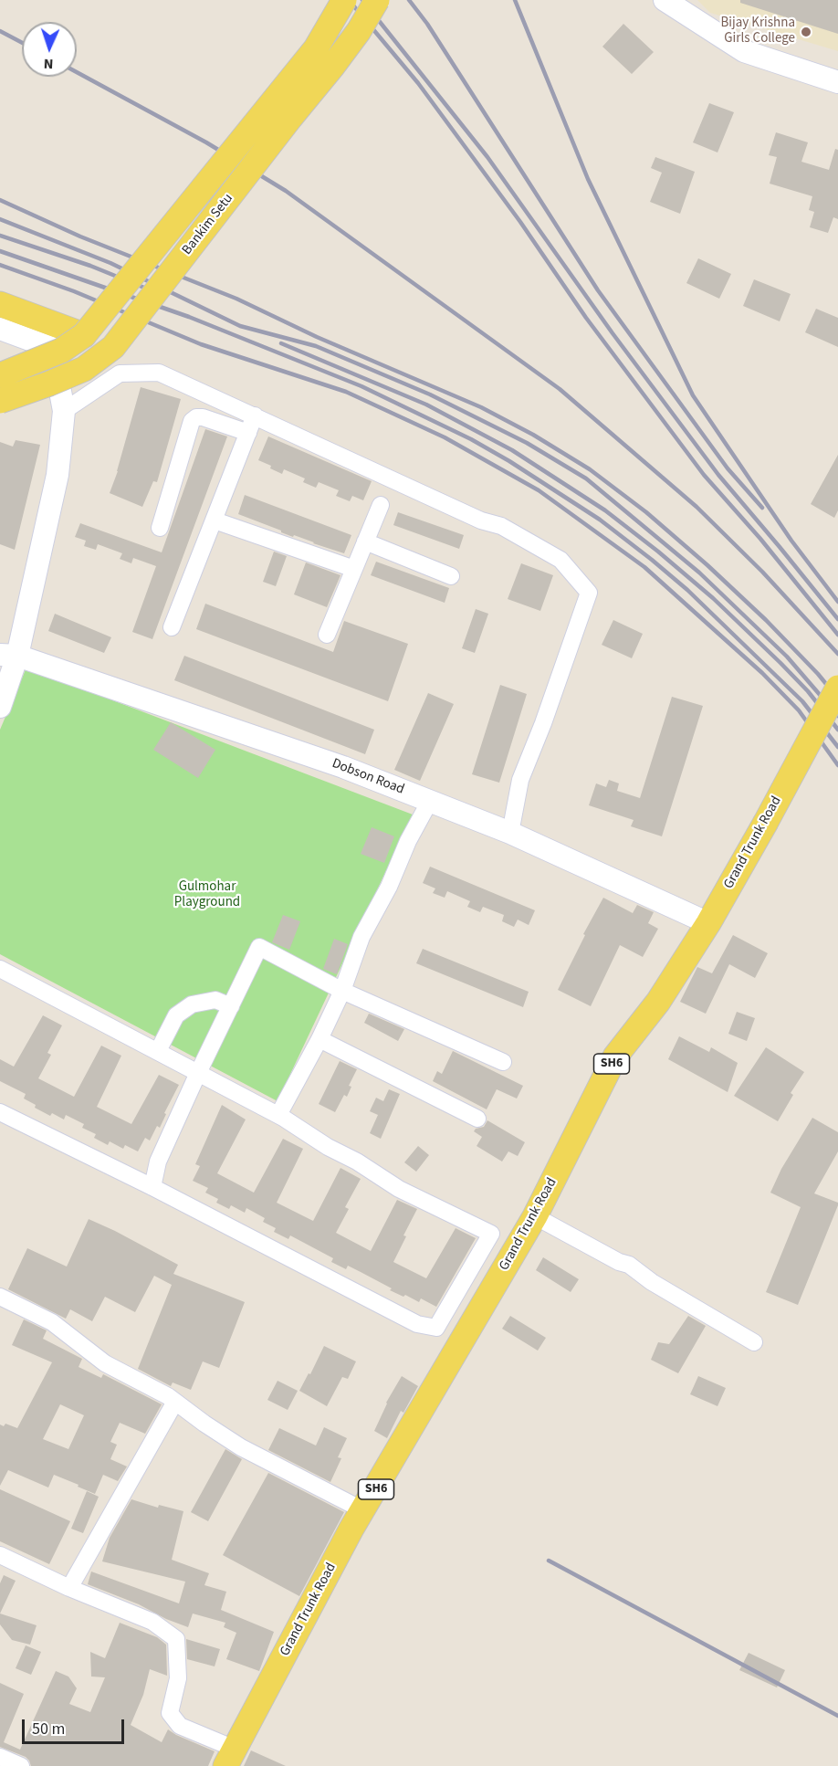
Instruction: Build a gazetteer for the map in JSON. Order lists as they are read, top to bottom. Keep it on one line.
{"streets":{"main road":["Bankim Setu","Dobson Road","Grand Trunk Road","SH6"]},"crossings":[["Dobson Road","Grand Trunk Road"]],"parks":["Gulmohar Playground"],"places":["Bijay Krishna Girls College"],"scale_bar":"50 m","north":"bottom"}
